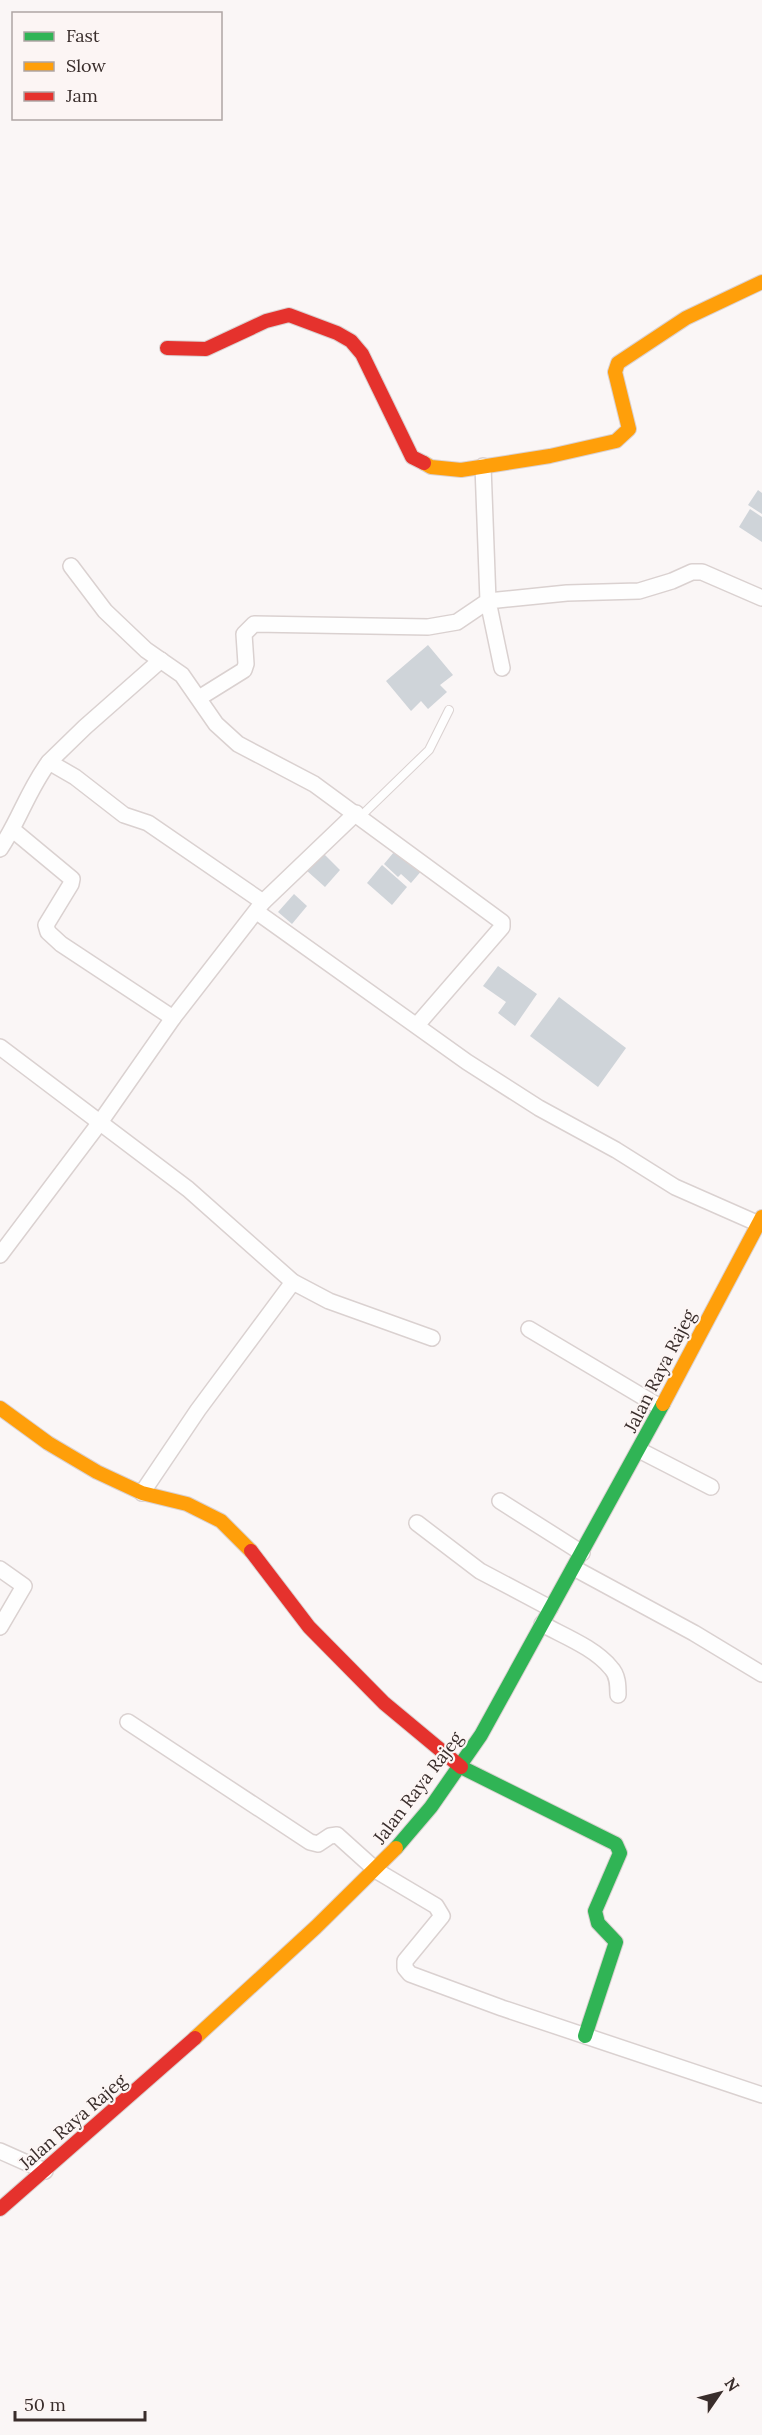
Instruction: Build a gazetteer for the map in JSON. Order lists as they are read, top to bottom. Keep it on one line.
{"streets":{"street":["Jalan Raya Rajeg"]},"legend":["Fast","Slow","Jam"],"scale_bar":"50 m","north":"top right"}
